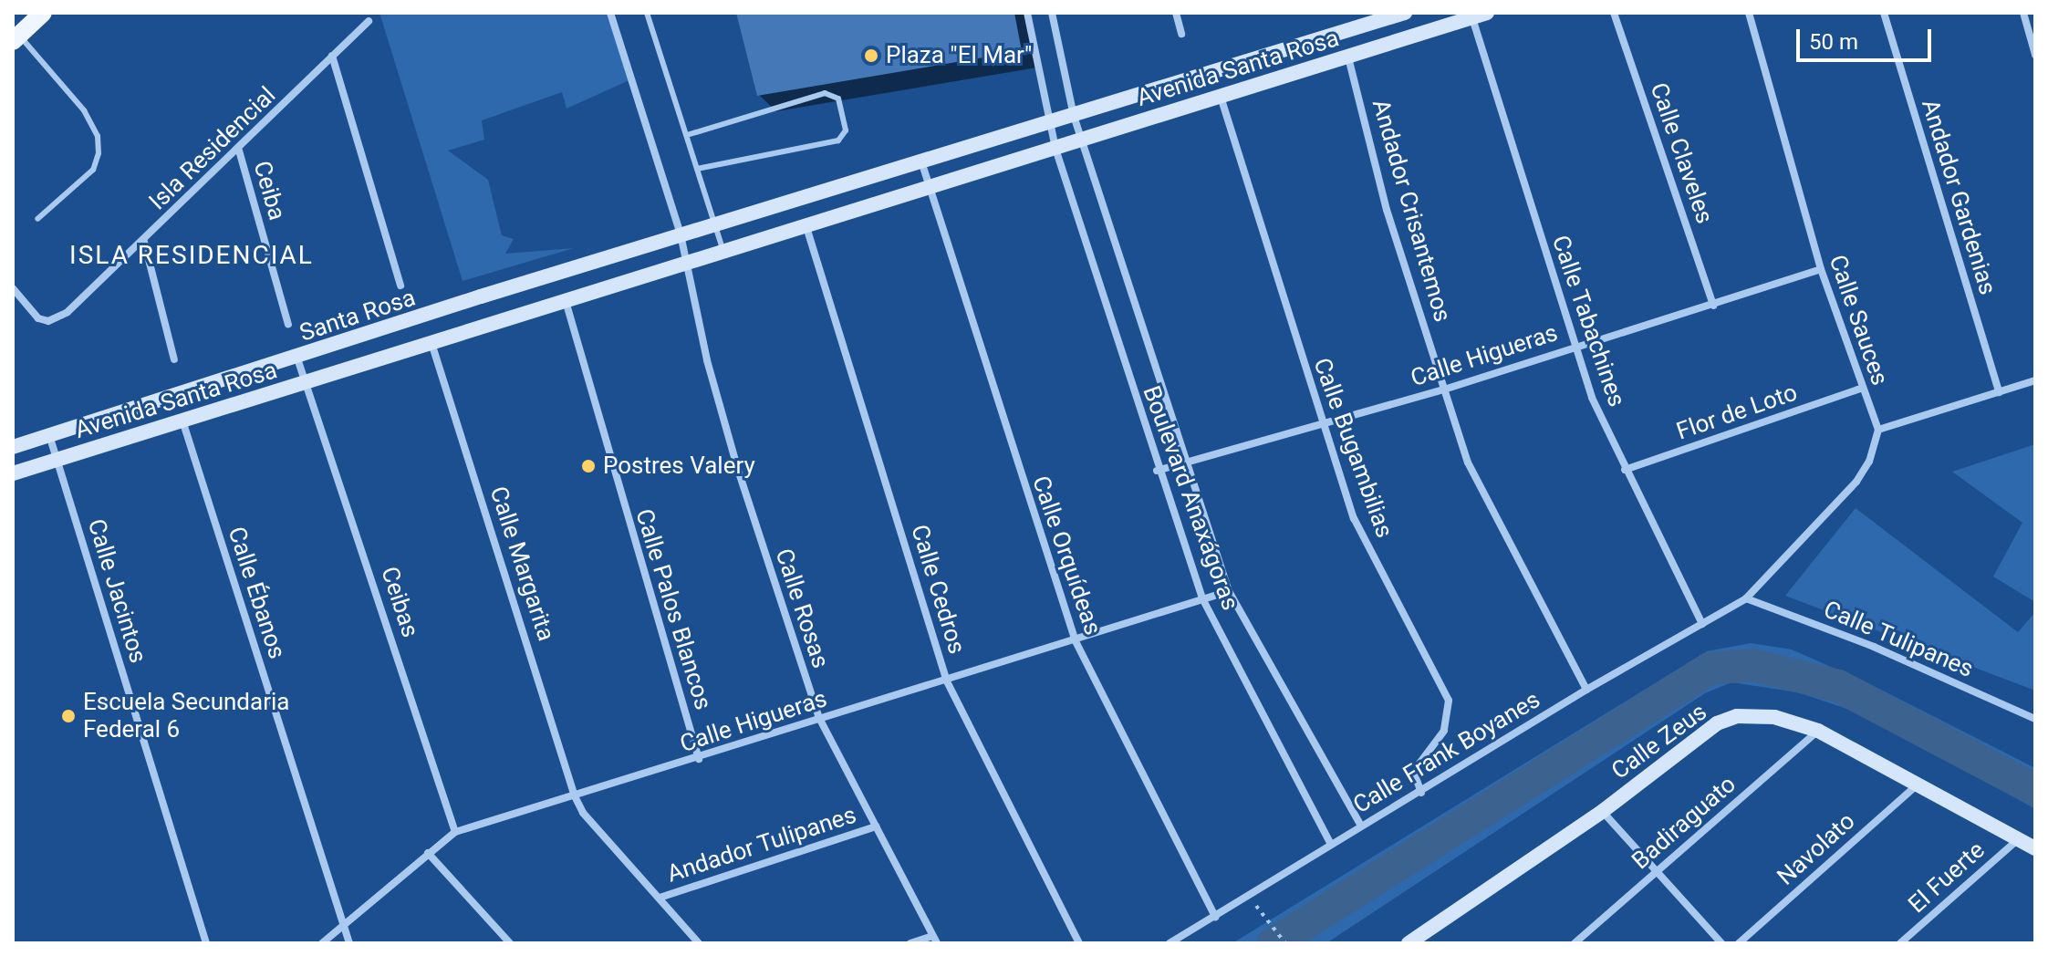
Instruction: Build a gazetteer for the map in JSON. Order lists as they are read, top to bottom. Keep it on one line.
{"streets":{"main road":["Avenida Santa Rosa","Santa Rosa","Calle Zeus"],"street":["Isla Residencial","Calle Claveles","Ceiba","Andador Gardenias","Andador Crisantemos","Calle Sauces","Calle Tabachines","Calle Higueras","Flor de Loto","Calle Bugambilias","Boulevard Anaxágoras","Calle Orquídeas","Calle Margarita","Calle Cedros","Calle Jacintos","Calle Ébanos","Ceibas","Calle Rosas","Calle Palos Blancos","Calle Tulipanes","Calle Frank Boyanes","Badiraguato","Andador Tulipanes","Navolato","El Fuerte"]},"crossings":[["Avenida Santa Rosa","Andador Crisantemos"],["Avenida Santa Rosa","Santa Rosa"],["Avenida Santa Rosa","Calle Tabachines"],["Avenida Santa Rosa","Calle Bugambilias"],["Avenida Santa Rosa","Boulevard Anaxágoras"],["Avenida Santa Rosa","Calle Orquídeas"],["Avenida Santa Rosa","Calle Margarita"],["Avenida Santa Rosa","Calle Cedros"],["Avenida Santa Rosa","Calle Jacintos"],["Avenida Santa Rosa","Calle Ébanos"],["Avenida Santa Rosa","Ceibas"],["Avenida Santa Rosa","Calle Rosas"],["Avenida Santa Rosa","Calle Palos Blancos"],["Isla Residencial","Ceiba"],["Calle Claveles","Calle Higueras"],["Andador Crisantemos","Calle Higueras"],["Andador Crisantemos","Calle Frank Boyanes"],["Santa Rosa","Calle Jacintos"],["Santa Rosa","Ceibas"],["Calle Sauces","Calle Higueras"],["Calle Sauces","Flor de Loto"],["Calle Tabachines","Calle Higueras"],["Calle Tabachines","Flor de Loto"],["Calle Tabachines","Calle Frank Boyanes"],["Calle Higueras","Calle Bugambilias"],["Calle Higueras","Boulevard Anaxágoras"],["Calle Higueras","Calle Orquídeas"],["Calle Higueras","Calle Margarita"],["Calle Higueras","Calle Cedros"],["Calle Higueras","Calle Ébanos"],["Calle Higueras","Ceibas"],["Calle Higueras","Calle Rosas"],["Calle Higueras","Calle Palos Blancos"],["Calle Bugambilias","Calle Frank Boyanes"],["Boulevard Anaxágoras","Calle Frank Boyanes"],["Calle Orquídeas","Calle Frank Boyanes"],["Calle Margarita","Andador Tulipanes"],["Calle Rosas","Andador Tulipanes"],["Calle Tulipanes","Calle Frank Boyanes"],["Calle Zeus","Badiraguato"],["Calle Zeus","Navolato"],["Calle Zeus","El Fuerte"]],"districts":["ISLA RESIDENCIAL"],"places":["Plaza \"El Mar\"","Postres Valery","Escuela Secundaria Federal 6"],"scale_bar":"50 m"}
